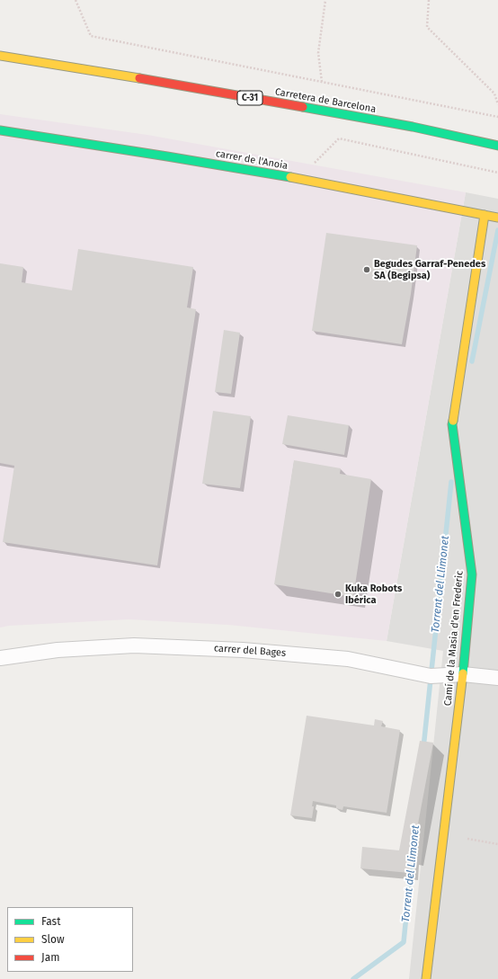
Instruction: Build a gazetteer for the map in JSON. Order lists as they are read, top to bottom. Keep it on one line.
{"streets":{"main road":["C-31","Carretera de Barcelona","carrer de l'Anoia","Camí de la Masia d'en Frederic"],"street":["carrer del Bages"]},"crossings":[["carrer de l'Anoia","Camí de la Masia d'en Frederic"],["Camí de la Masia d'en Frederic","carrer del Bages"]],"water":["Torrent del Llimonet"],"places":["Begudes Garraf-Penedes SA (Begipsa)","Kuka Robots Ibérica"],"legend":["Fast","Slow","Jam"]}
